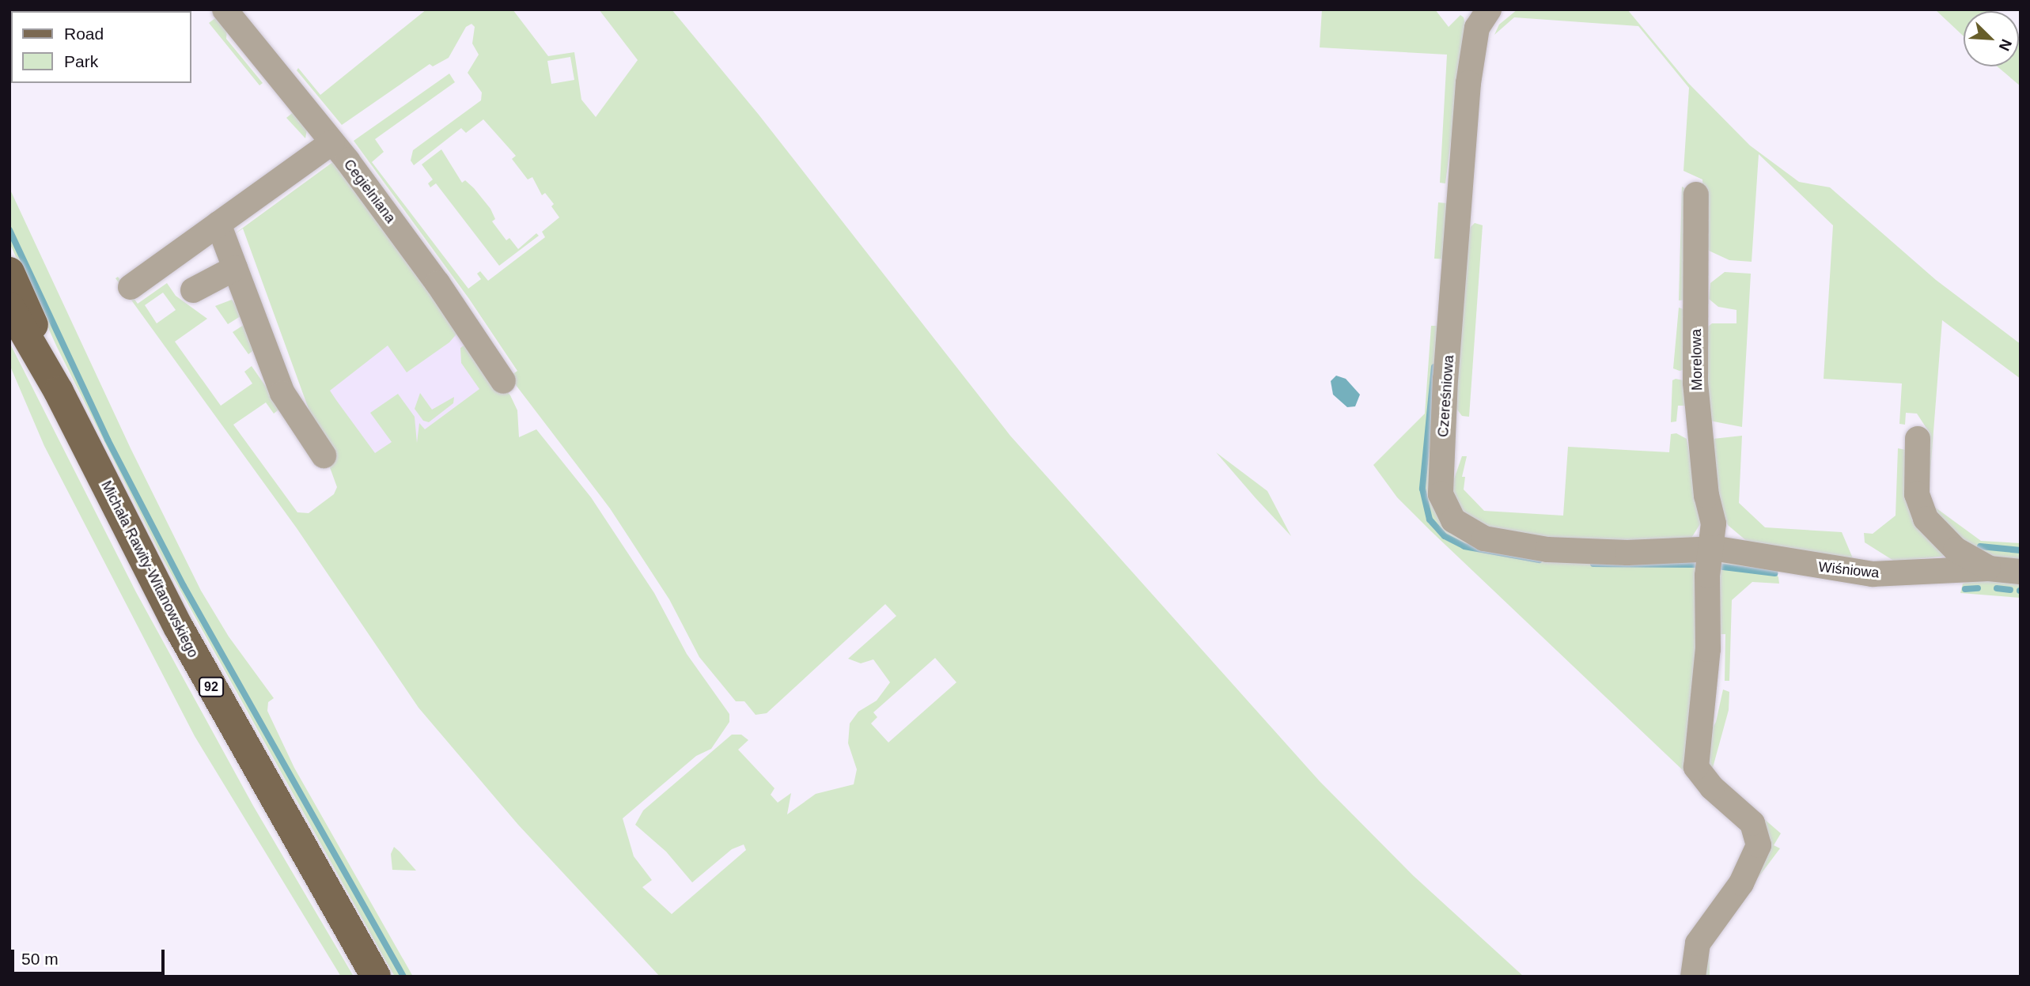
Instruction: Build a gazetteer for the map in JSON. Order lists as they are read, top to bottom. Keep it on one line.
{"streets":{"main road":["Michała Rawity-Witanowskiego","92"],"street":["Cegielniana","Morelowa","Czereśniowa","Wiśniowa"]},"crossings":[["Morelowa","Czereśniowa"],["Morelowa","Wiśniowa"],["Czereśniowa","Wiśniowa"]],"legend":["Road","Park"],"scale_bar":"50 m","north":"bottom right"}
